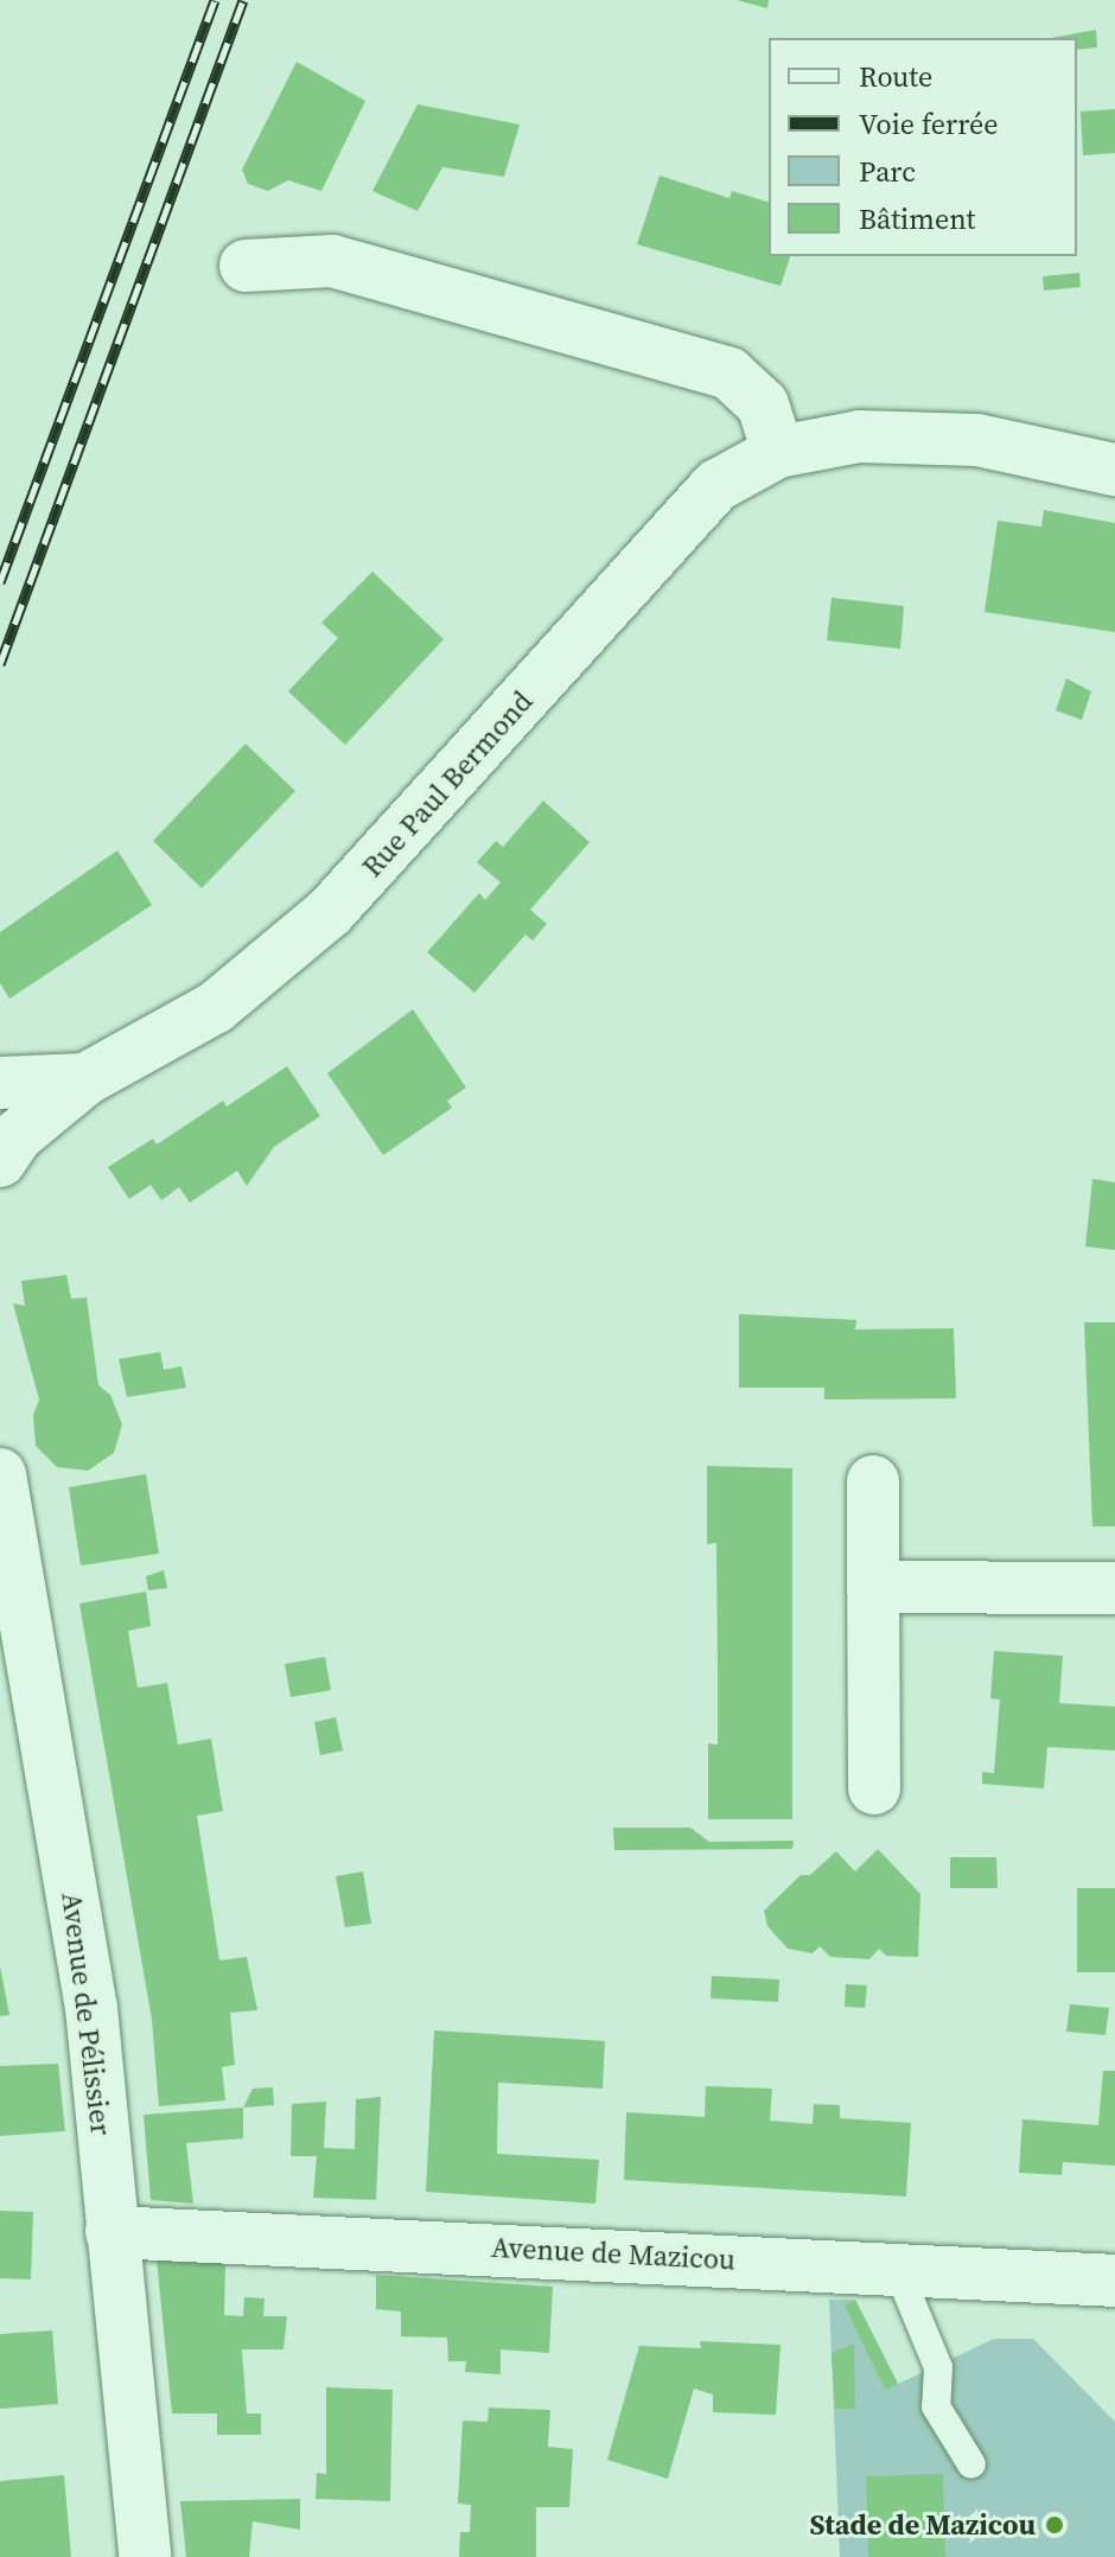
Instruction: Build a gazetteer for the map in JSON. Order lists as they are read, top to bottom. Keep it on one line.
{"streets":{"street":["Rue Paul Bermond","Avenue de Pélissier","Avenue de Mazicou"]},"crossings":[["Avenue de Pélissier","Avenue de Mazicou"]],"places":["Stade de Mazicou"],"legend":["Route","Voie ferrée","Parc","Bâtiment"]}
